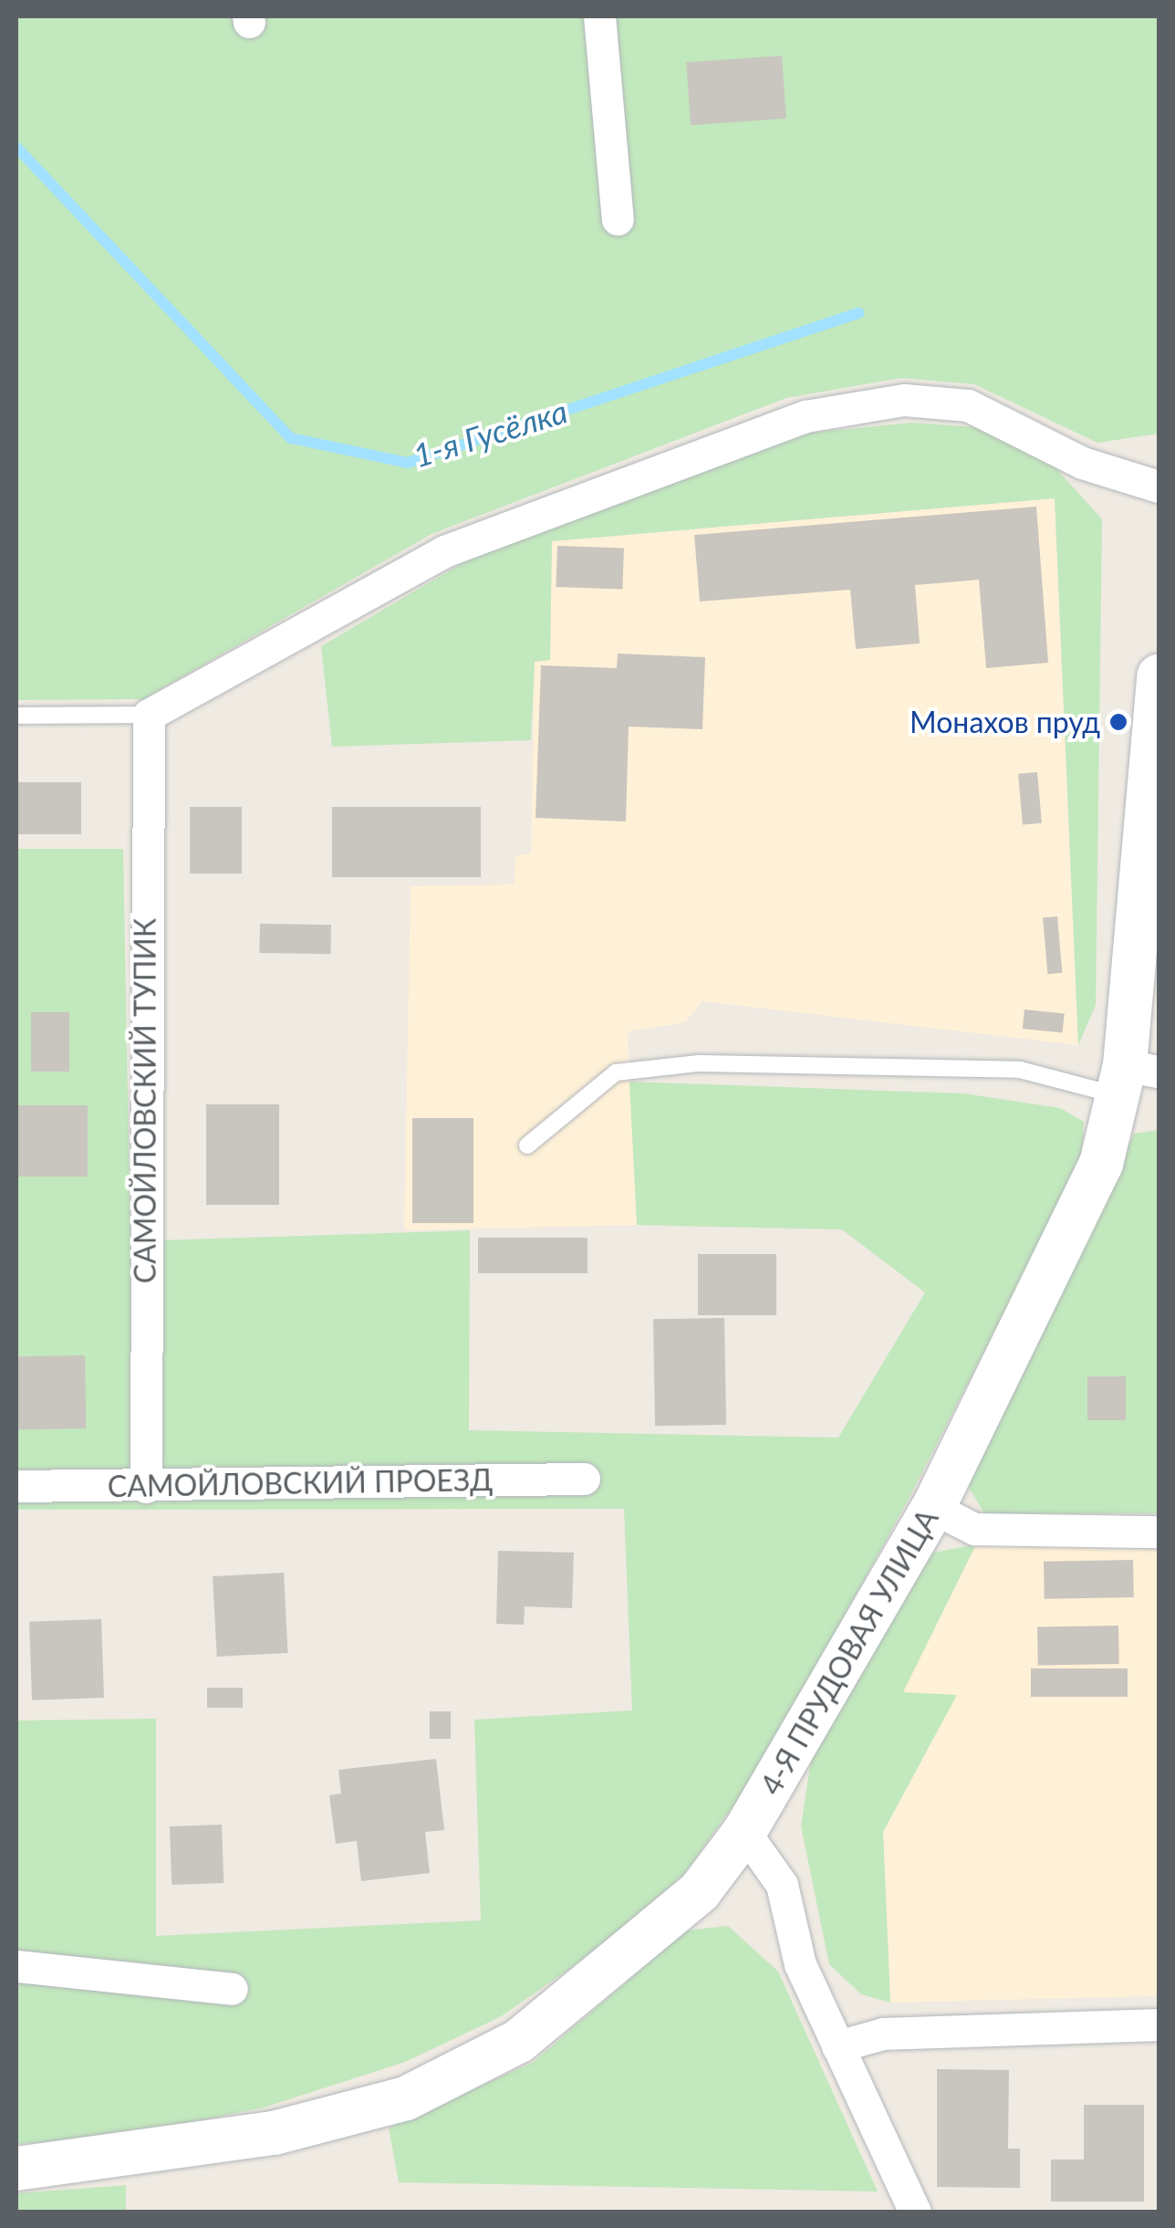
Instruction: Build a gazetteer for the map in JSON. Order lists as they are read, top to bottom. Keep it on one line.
{"streets":{"main road":["4-Я ПРУДОВАЯ УЛИЦА"],"street":["САМОЙЛОВСКИЙ ТУПИК","САМОЙЛОВСКИЙ ПРОЕЗД"]},"crossings":[["САМОЙЛОВСКИЙ ТУПИК","САМОЙЛОВСКИЙ ПРОЕЗД"]],"water":["1-я Гусёлка"],"places":["Монахов пруд"]}
